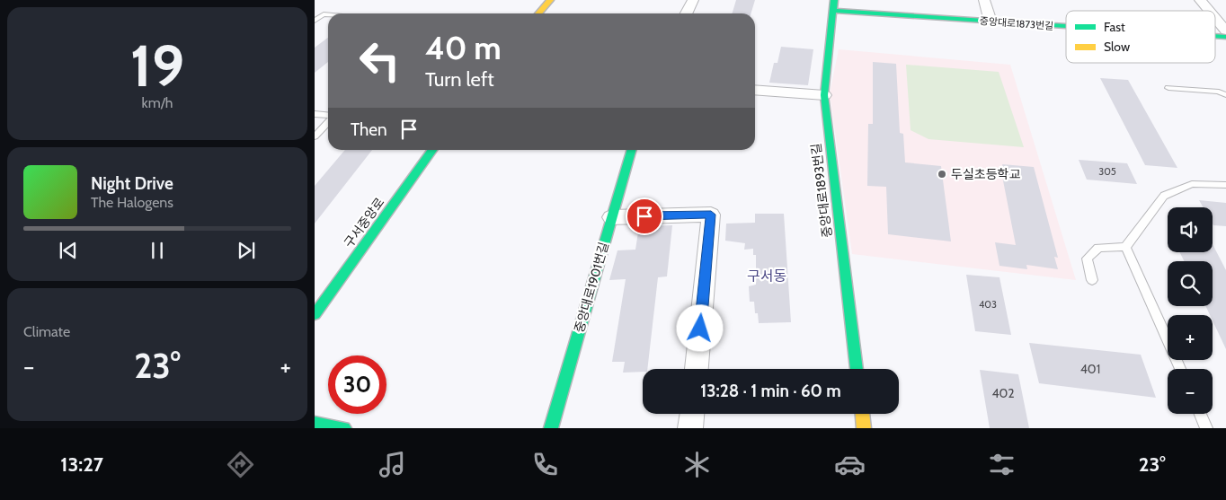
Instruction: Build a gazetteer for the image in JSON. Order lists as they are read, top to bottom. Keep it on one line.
{"streets":{"street":["중앙대로1873번길","중앙대로1893번길","구서중앙로","중앙대로1901번길"]},"crossings":[["중앙대로1873번길","중앙대로1893번길"]],"districts":["구서동"],"places":["두실초등학교"],"house_numbers":["305","403","401","402"],"legend":["Fast","Slow"],"page":{"tile":[["19","km/h"],"Climate"],"turn":["40 m","Turn left"],"then":"Then","song":["Night Drive","The Halogens"],"map_buttons":["+","−"],"heat":["−","23°","+"],"limit":"30","trip":"13:28 · 1 min · 60 m","tabs":["13:27","23°"]}}
